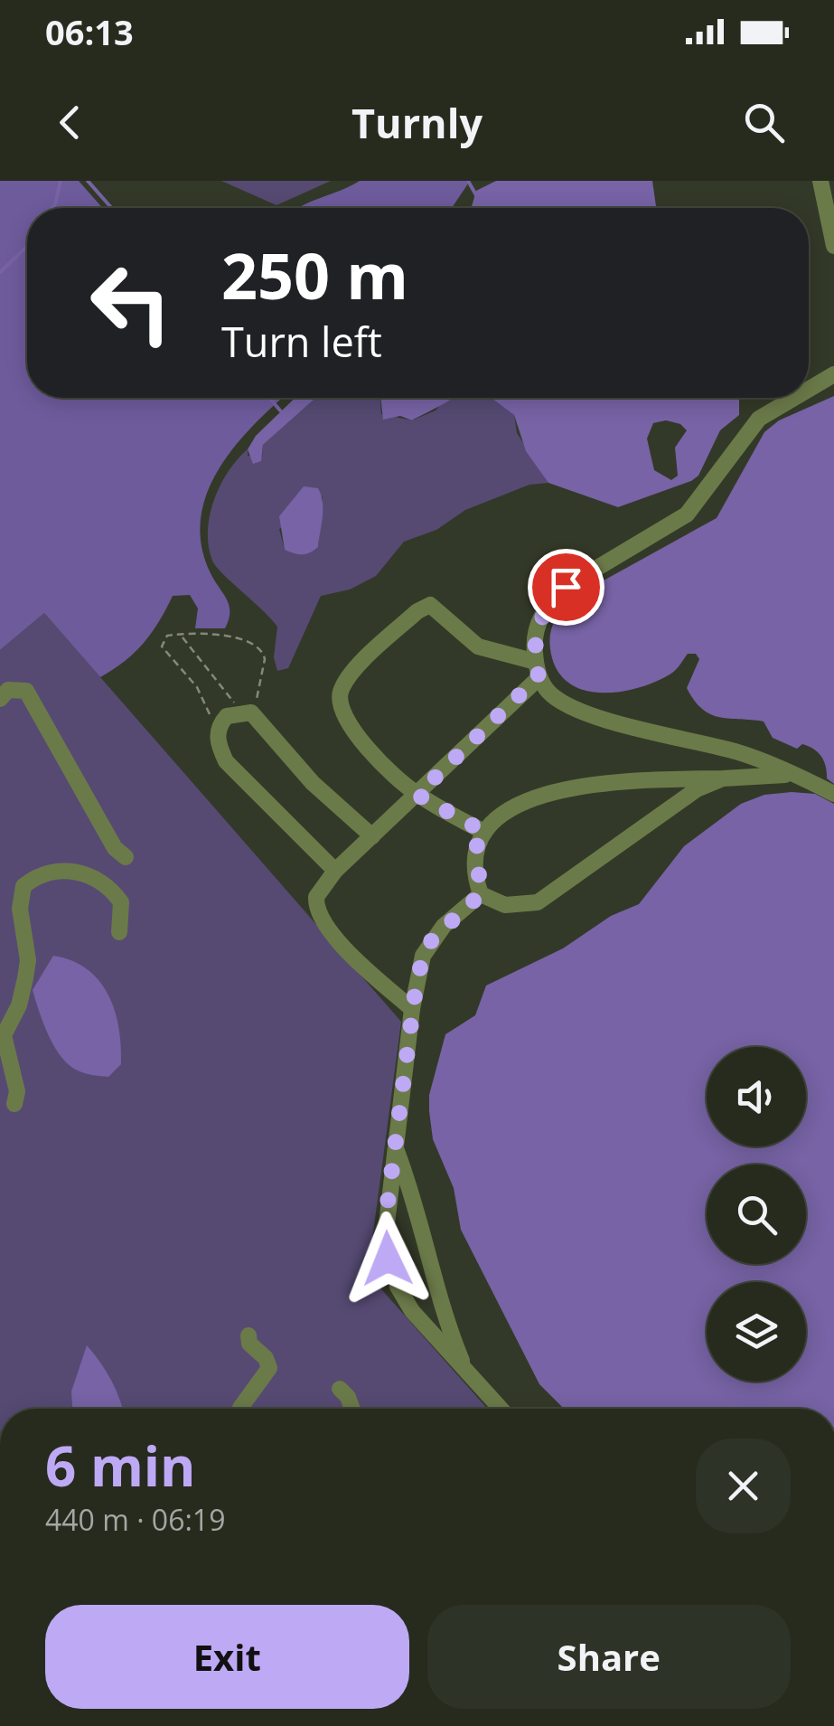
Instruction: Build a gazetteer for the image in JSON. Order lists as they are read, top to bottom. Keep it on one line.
{"page":{"status":"06:13","header":"Turnly","turn":["250 m","Turn left"],"heading":["6 min","440 m · 06:19"],"buttons":["Exit","Share"]}}
